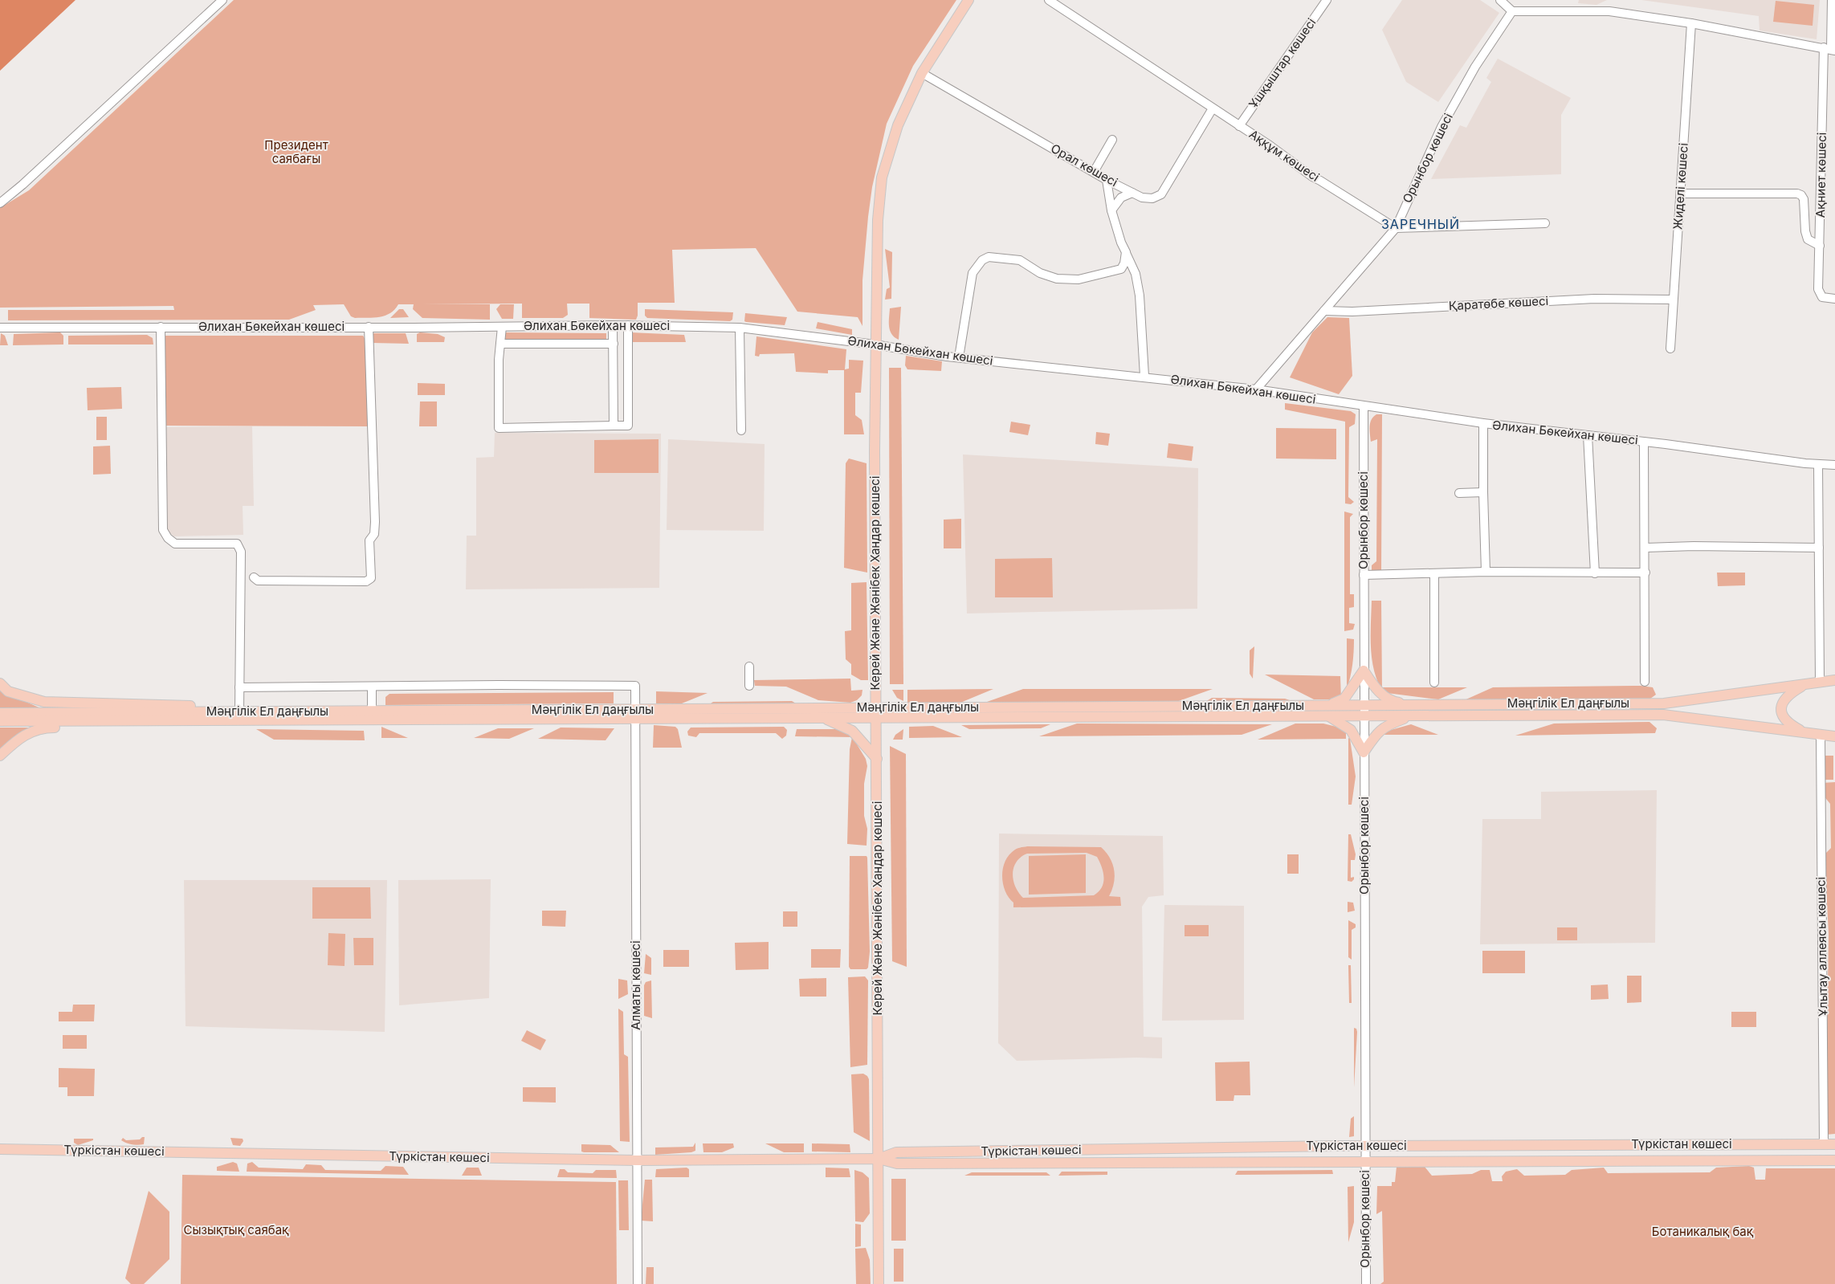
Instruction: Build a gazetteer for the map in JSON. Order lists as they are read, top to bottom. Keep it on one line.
{"streets":{"main road":["Керей Және Жәнібек Хандар көшесі","Мәңгілік Ел даңғылы","Түркістан көшесі"],"street":["Ұшқыштар көшесі","Аққұм көшесі","Орынбор көшесі","Орал көшесі","Ақниет көшесі","Жиделі көшесі","Қаратөбе көшесі","Әлихан Бөкейхан көшесі","Ұлытау аллеясы көшесі","Алматы көшесі"]},"crossings":[["Ұшқыштар көшесі","Аққұм көшесі"],["Аққұм көшесі","Орынбор көшесі"],["Аққұм көшесі","Орал көшесі"],["Орынбор көшесі","Қаратөбе көшесі"],["Орынбор көшесі","Әлихан Бөкейхан көшесі"],["Орынбор көшесі","Мәңгілік Ел даңғылы"],["Орынбор көшесі","Түркістан көшесі"],["Орал көшесі","Керей Және Жәнібек Хандар көшесі"],["Жиделі көшесі","Қаратөбе көшесі"],["Әлихан Бөкейхан көшесі","Керей Және Жәнібек Хандар көшесі"],["Керей Және Жәнібек Хандар көшесі","Мәңгілік Ел даңғылы"],["Керей Және Жәнібек Хандар көшесі","Түркістан көшесі"],["Мәңгілік Ел даңғылы","Ұлытау аллеясы көшесі"],["Мәңгілік Ел даңғылы","Алматы көшесі"],["Ұлытау аллеясы көшесі","Түркістан көшесі"],["Алматы көшесі","Түркістан көшесі"]],"districts":["ЗАРЕЧНЫЙ"],"parks":["Президент саябағы","Сызықтық саябақ","Ботаникалық бақ"]}
